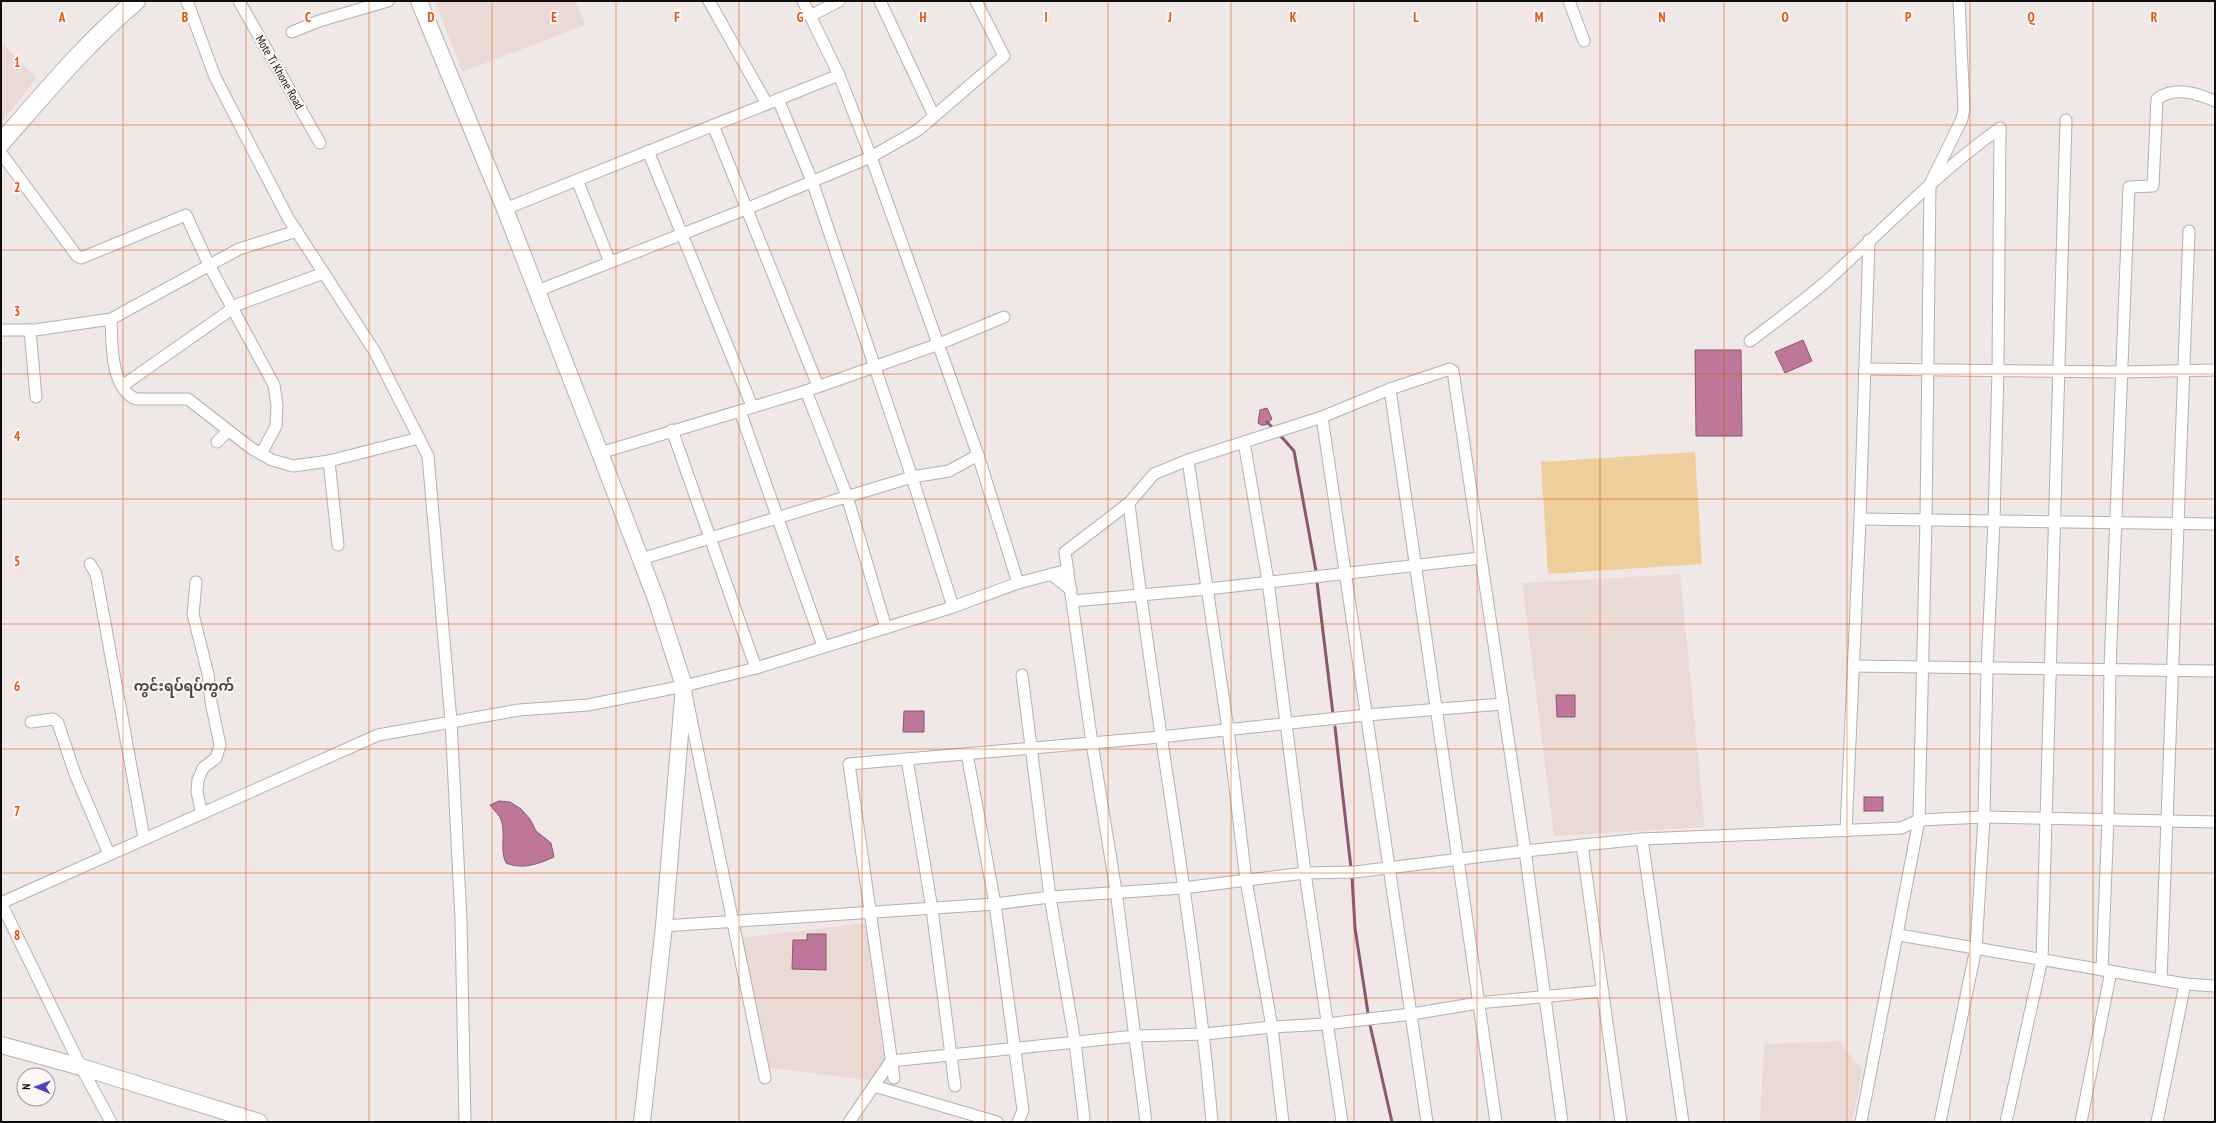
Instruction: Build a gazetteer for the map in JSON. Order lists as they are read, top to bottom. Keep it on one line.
{"streets":{"street":["Mote Ti Khone Road"]},"districts":["ကွင်းရပ်ရပ်ကွက်"],"north":"left","grid":{"columns":["A","B","C","D","E","F","G","H","I","J","K","L","M","N","O","P","Q","R"],"rows":["1","2","3","4","5","6","7","8"]}}
